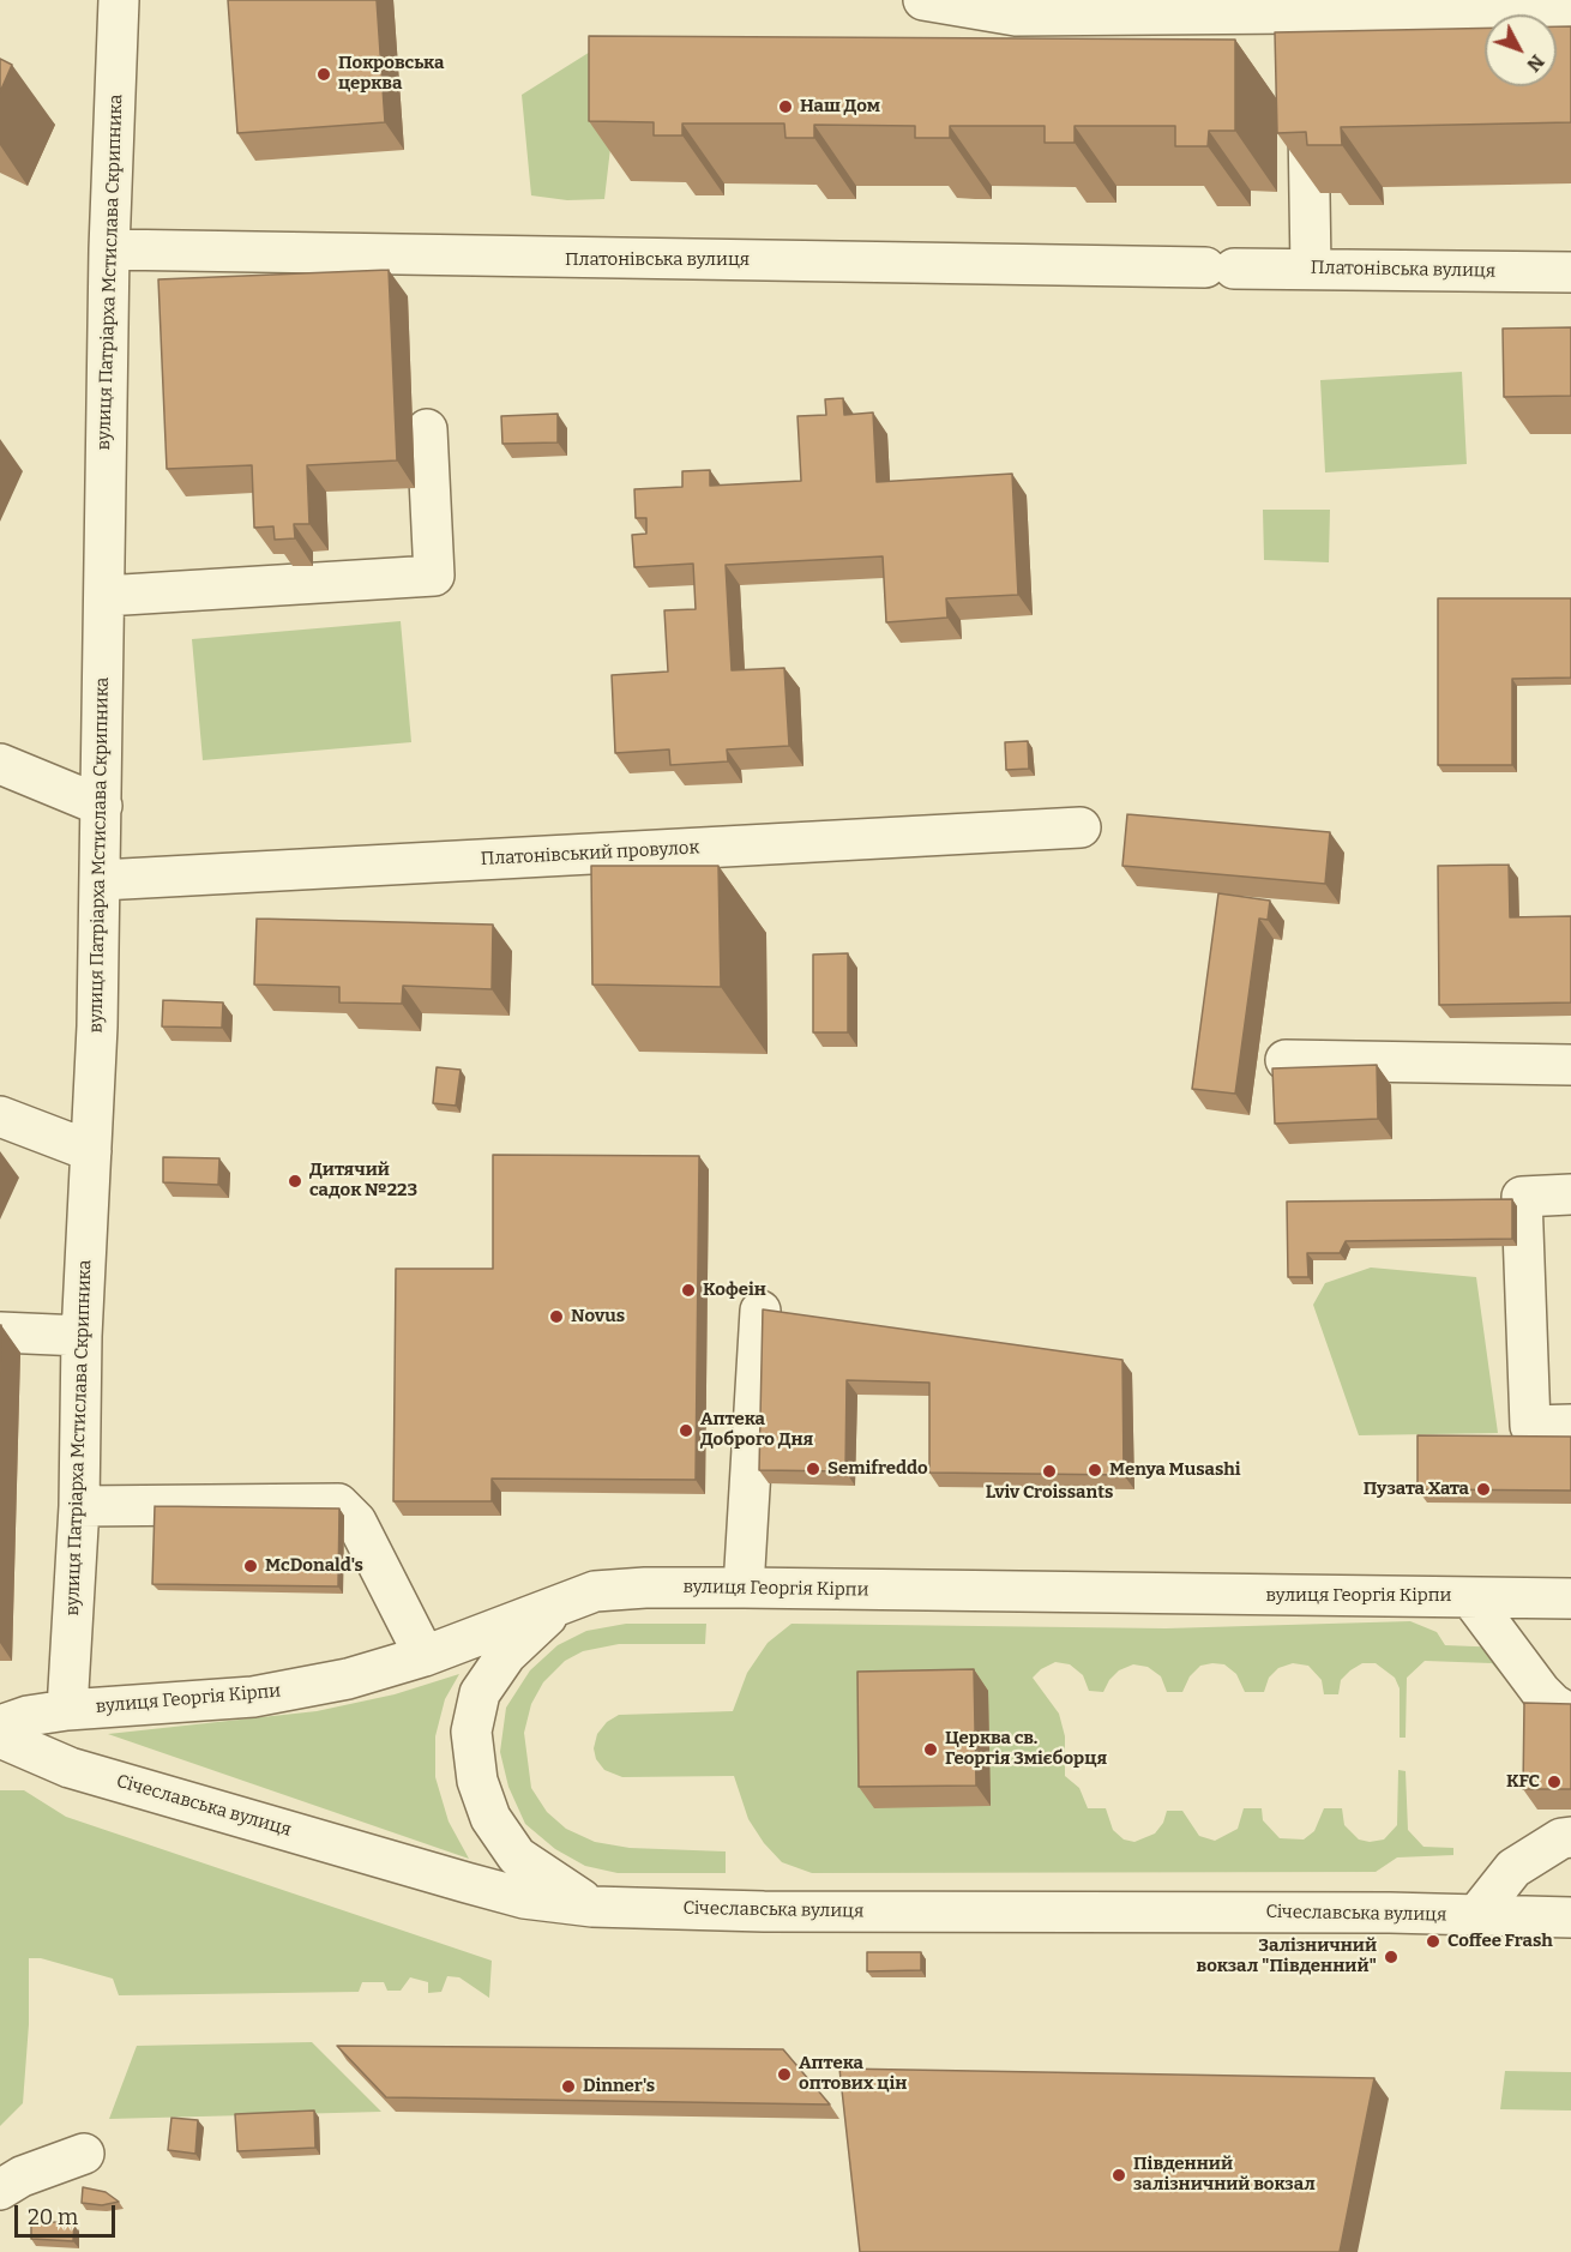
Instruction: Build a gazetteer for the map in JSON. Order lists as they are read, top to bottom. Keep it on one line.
{"streets":{"street":["Платонівська вулиця","вулиця Патріарха Мстислава Скрипника","Платонівський провулок","вулиця Георгія Кірпи","Січеславська вулиця"]},"crossings":[["Платонівська вулиця","вулиця Патріарха Мстислава Скрипника"],["вулиця Патріарха Мстислава Скрипника","Платонівський провулок"],["вулиця Патріарха Мстислава Скрипника","вулиця Георгія Кірпи"]],"places":["Покровська церква","Наш Дом","Дитячий садок №223","Кофеiн","Novus","Аптека Доброго Дня","Semifreddo","Menya Musashi","Lviv Croissants","Пузата Хата","McDonald's","Церква св. Георгія Змієборця","KFC","Coffee Frash","Залізничний вокзал \"Південний\"","Аптека оптових цін","Dinner's","Південний залізничний вокзал"],"scale_bar":"20 m","north":"bottom right"}
